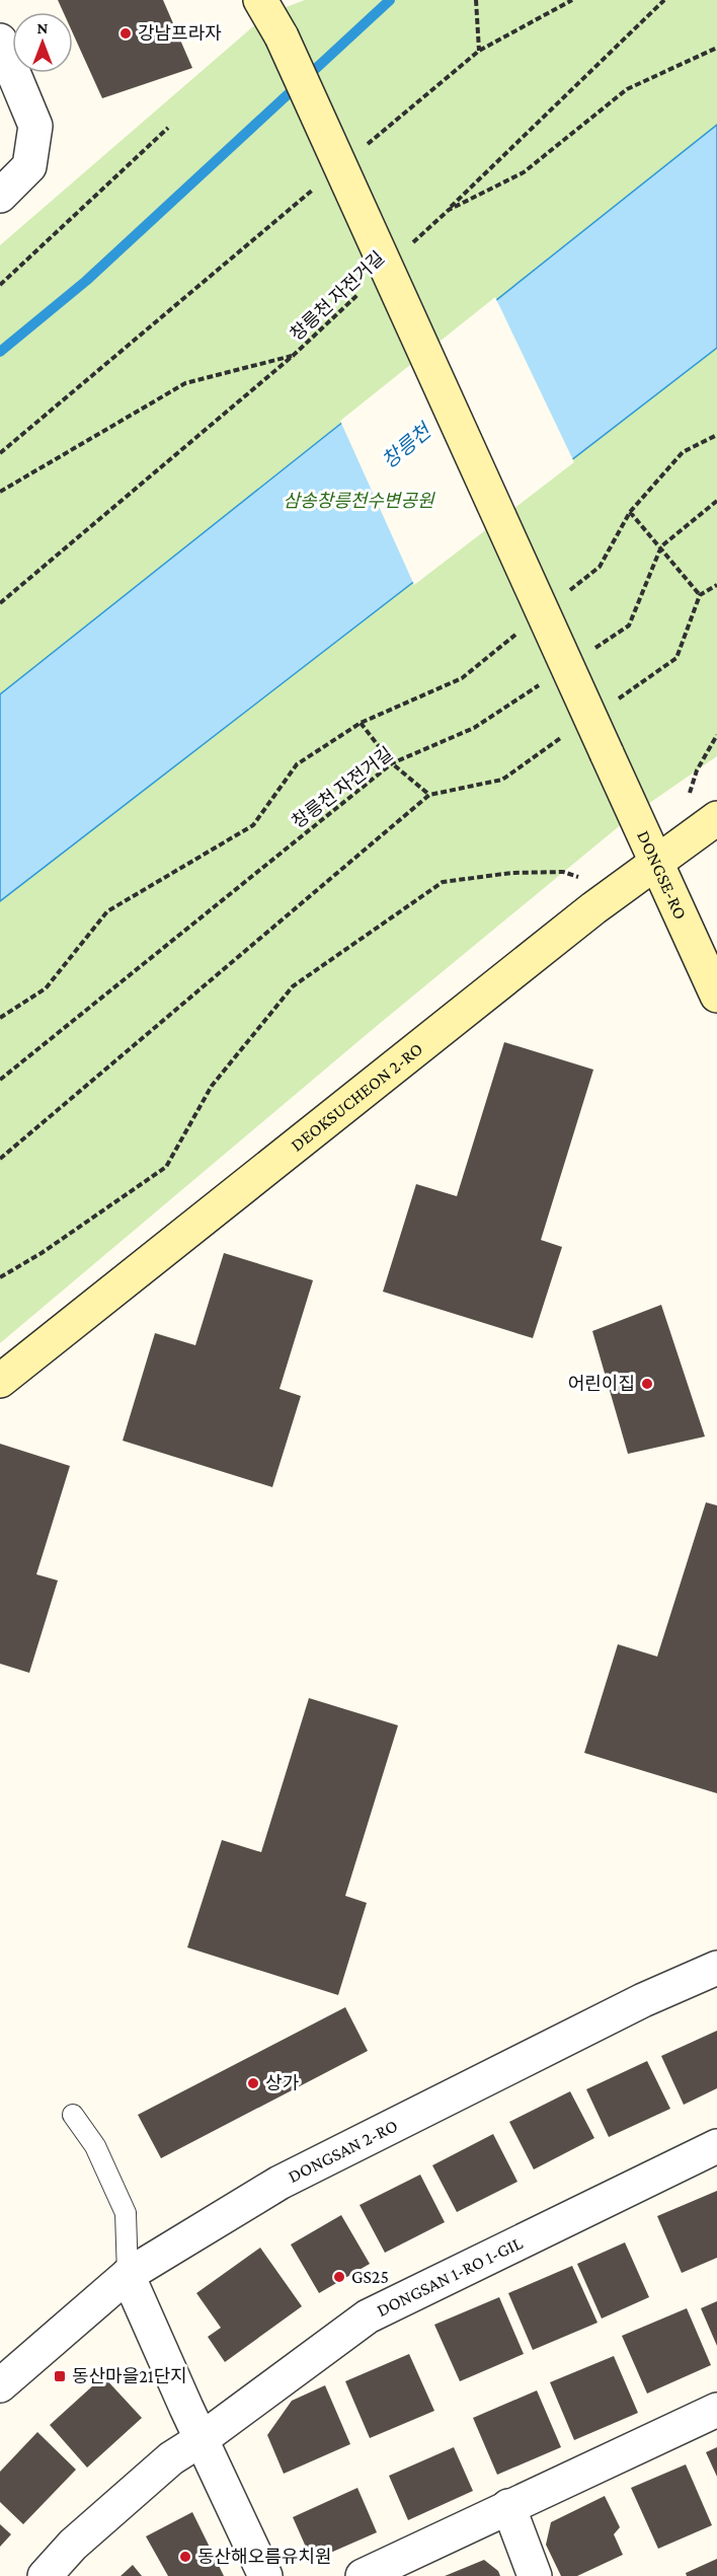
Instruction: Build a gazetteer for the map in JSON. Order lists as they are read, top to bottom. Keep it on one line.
{"streets":{"main road":["DONGSE-RO","DEOKSUCHEON 2-RO"],"street":["DONGSAN 2-RO","DONGSAN 1-RO 1-GIL"],"path":["창릉천 자전거길"]},"crossings":[["DONGSE-RO","DEOKSUCHEON 2-RO"]],"water":["창릉천"],"parks":["삼송창릉천수변공원"],"places":{"other":["강남프라자","어린이집","상가","GS25","동산해오름유치원"],"transit":["동산마을21단지"]},"north":"top"}
